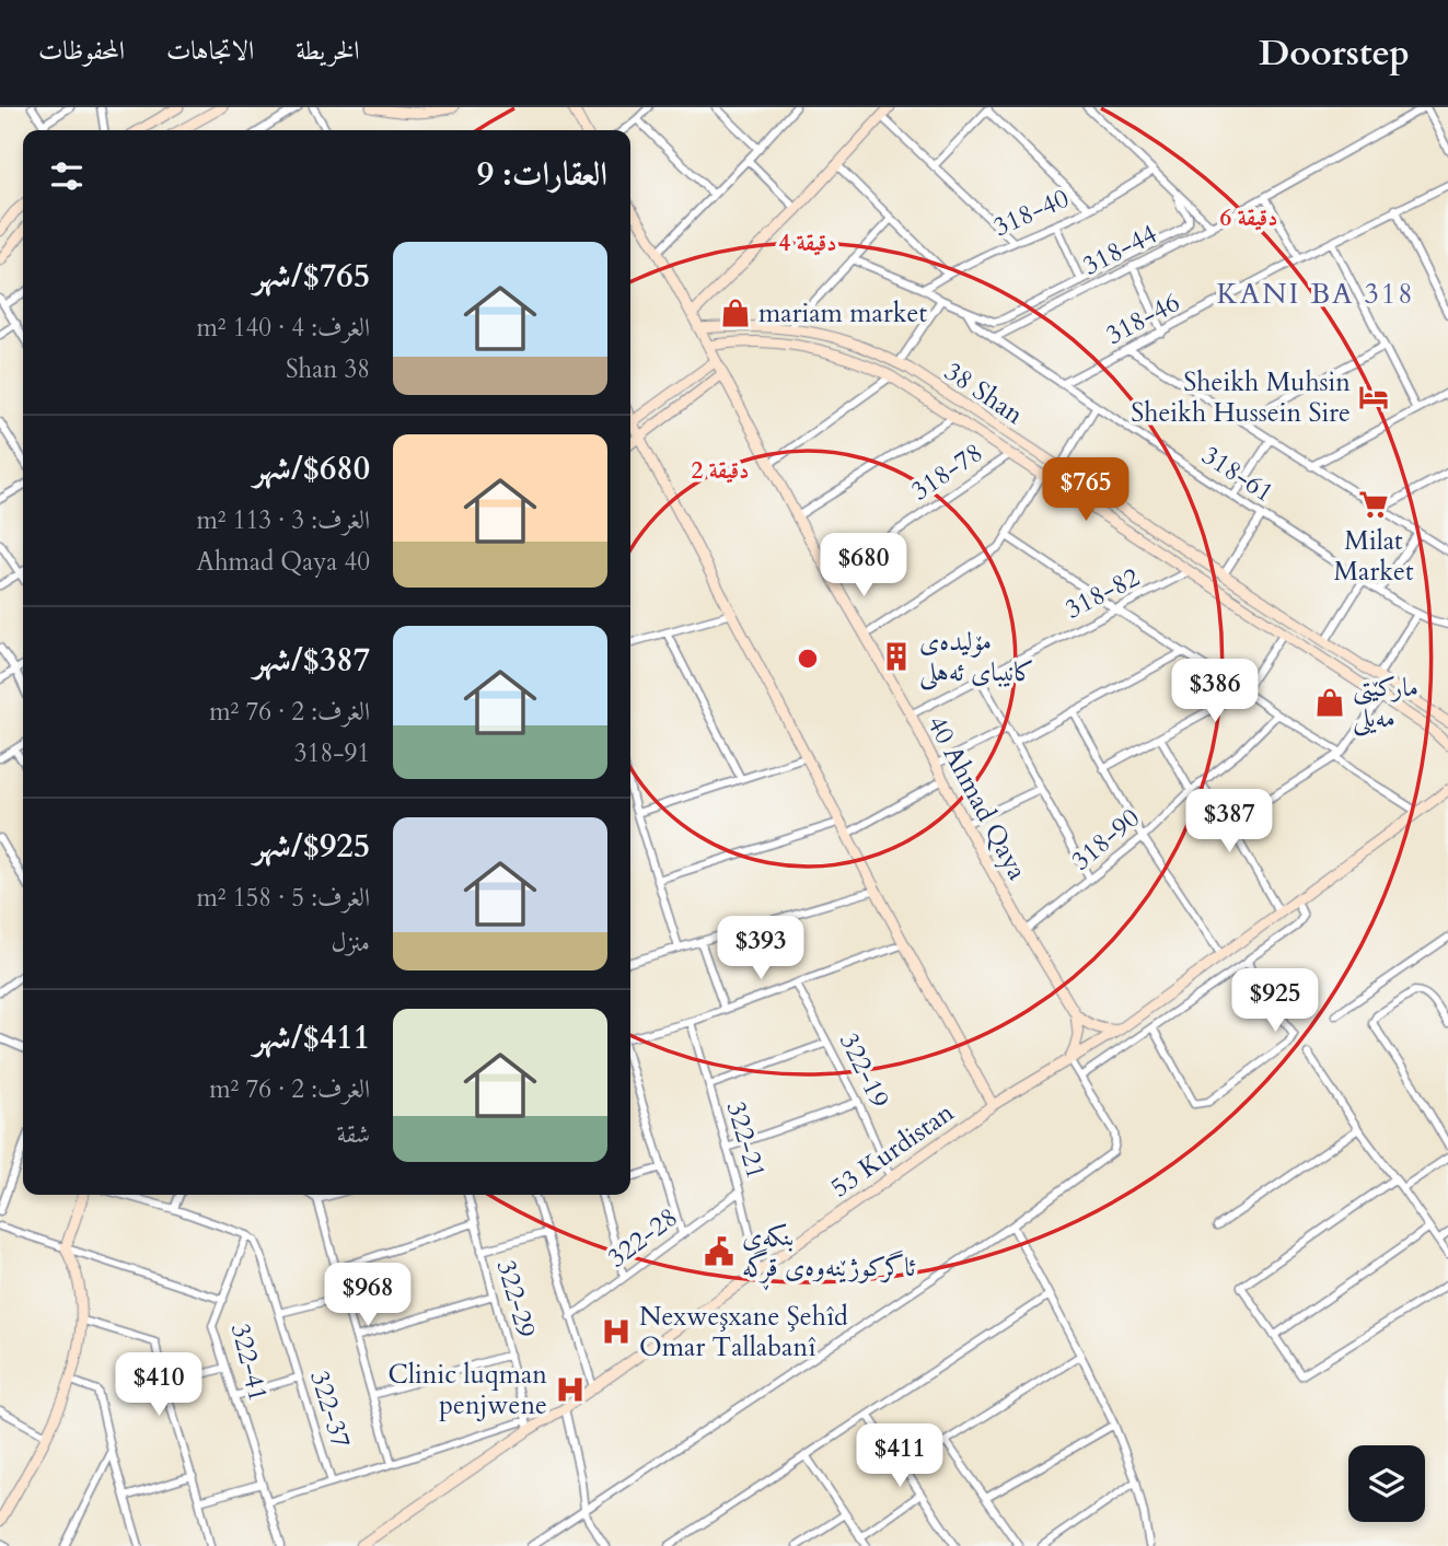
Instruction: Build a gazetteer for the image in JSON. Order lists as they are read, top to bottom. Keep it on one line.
{"streets":{"street":["318-40","318-44","318-46","38 Shan","318-78","318-61","318-82","40 Ahmad Qaya","318-90","322-19","322-21","53 Kurdistan","322-28","322-29","322-41","322-37"]},"crossings":[["318-40","318-61"],["318-44","318-61"],["318-46","318-61"],["38 Shan","318-78"],["38 Shan","318-82"],["38 Shan","40 Ahmad Qaya"],["318-78","40 Ahmad Qaya"],["318-82","40 Ahmad Qaya"],["40 Ahmad Qaya","318-90"],["322-19","53 Kurdistan"],["322-21","53 Kurdistan"],["322-21","322-28"],["53 Kurdistan","322-29"],["322-41","322-37"]],"districts":["KANI BA 318"],"places":{"shop":["mariam market","مارکێتی مەیلی"],"hotel":["Sheikh Muhsin Sheikh Hussein Sire"],"supermarket":["Milat Market"],"building":["مۆلیدەی کانیبای ئەهلی"],"public building":["بنکەی ئاگرکوژێنەوەی قڕگە"],"hospital":["Nexweşxane Şehîd Omar Tallabanî","Clinic luqman penjwene"]},"page":{"header":"Doorstep","nav":["الخريطة","الاتجاهات","المحفوظات"],"heading":"العقارات: 9","list":[{"name":"$765/شهر","note":"الغرف: 4 · 140 m² · 38 Shan"},{"name":"$680/شهر","note":"الغرف: 3 · 113 m² · 40 Ahmad Qaya"},{"name":"$387/شهر","note":"الغرف: 2 · 76 m² · 318-91"},{"name":"$925/شهر","note":"الغرف: 5 · 158 m² · منزل"},{"name":"$411/شهر","note":"الغرف: 2 · 76 m² · شقة"}],"price":["$765","$680","$386","$387","$393","$925","$968","$410","$411"]},"rings":["6 دقيقة","4 دقيقة","2 دقيقة"]}
